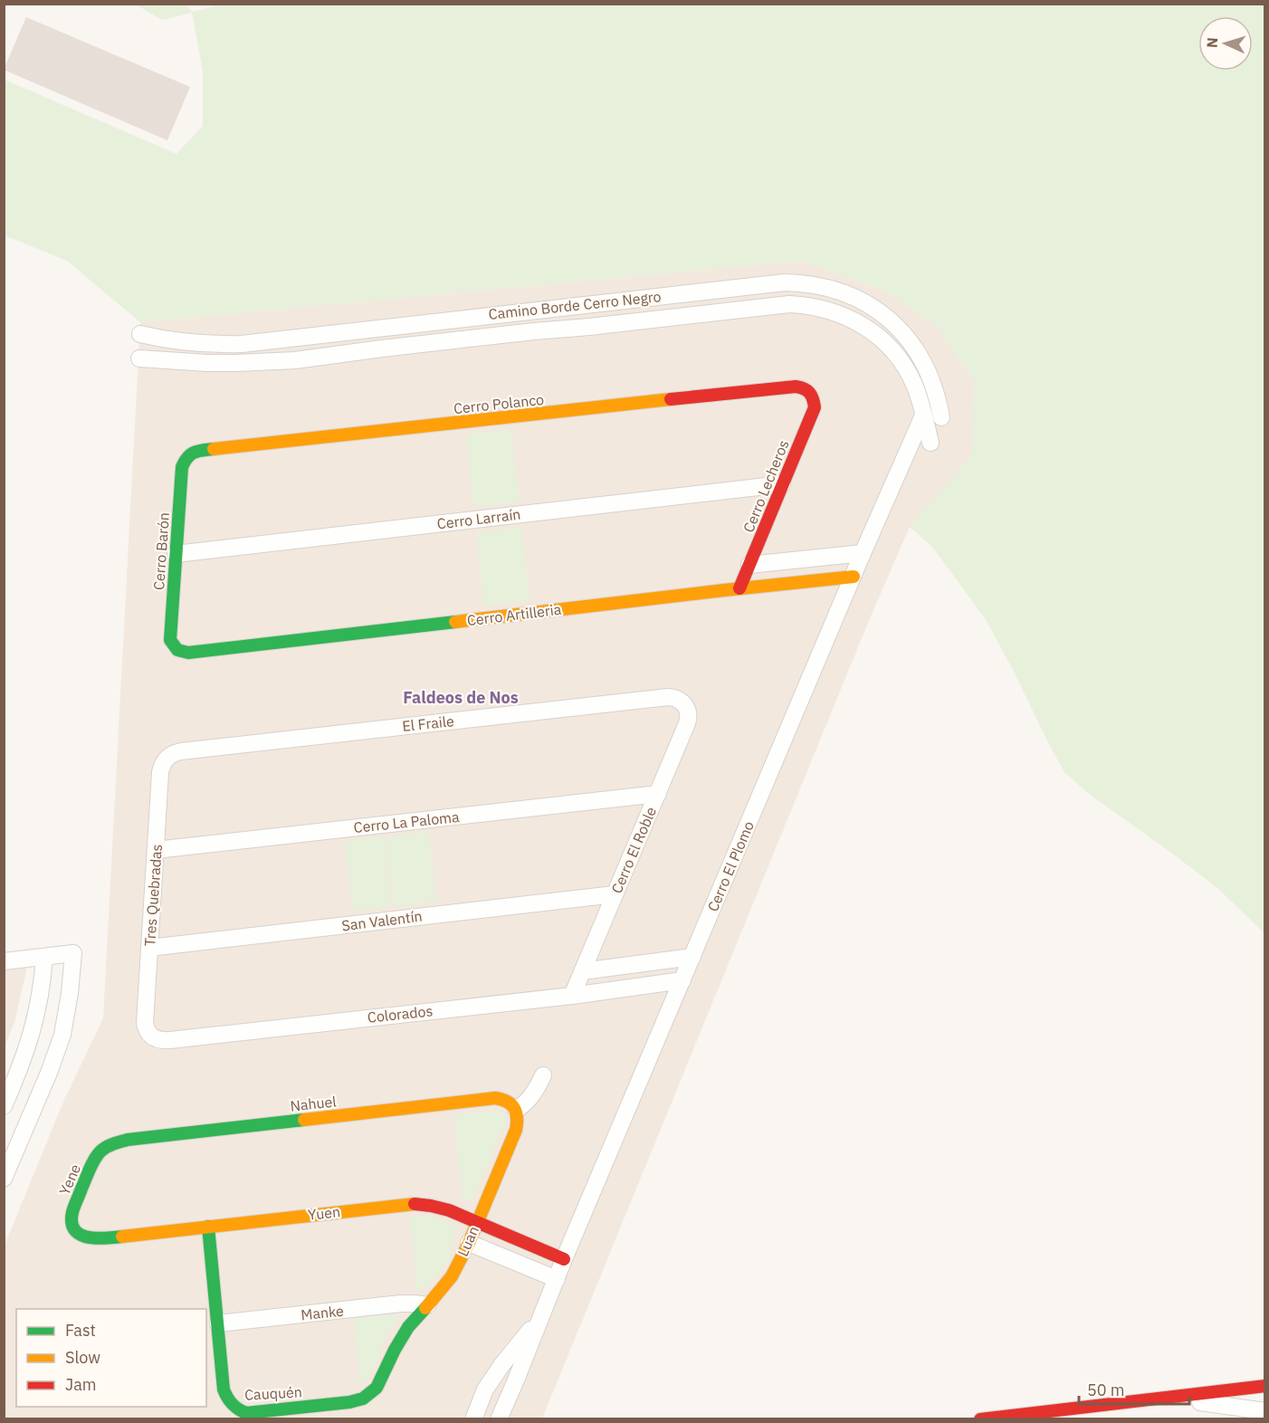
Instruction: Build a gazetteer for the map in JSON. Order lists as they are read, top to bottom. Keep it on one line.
{"streets":{"street":["Camino Borde Cerro Negro","Cerro Polanco","Cerro Lecheros","Cerro Larraín","Cerro Barón","Cerro Artilleria","El Fraile","Cerro La Paloma","Cerro El Roble","Cerro El Plomo","Tres Quebradas","San Valentín","Colorados","Nahuel","Yene","Yuen","Luan","Manke","Cauquén"]},"crossings":[["Camino Borde Cerro Negro","Cerro El Plomo"],["Cerro Polanco","Cerro Lecheros"],["Cerro Polanco","Cerro Barón"],["Cerro Lecheros","Cerro Larraín"],["Cerro Lecheros","Cerro Artilleria"],["Cerro Larraín","Cerro Barón"],["Cerro Barón","Cerro Artilleria"],["Cerro Artilleria","Cerro El Plomo"],["El Fraile","Cerro El Roble"],["El Fraile","Tres Quebradas"],["Cerro La Paloma","Cerro El Roble"],["Cerro La Paloma","Tres Quebradas"],["Cerro El Roble","San Valentín"],["Cerro El Roble","Colorados"],["Cerro El Plomo","Colorados"],["Cerro El Plomo","Yuen"],["Tres Quebradas","San Valentín"],["Tres Quebradas","Colorados"],["Nahuel","Yene"],["Nahuel","Luan"],["Yene","Yuen"],["Yuen","Luan"],["Yuen","Cauquén"],["Luan","Manke"],["Luan","Cauquén"],["Manke","Cauquén"]],"districts":["Faldeos de Nos"],"legend":["Fast","Slow","Jam"],"scale_bar":"50 m","north":"left"}
